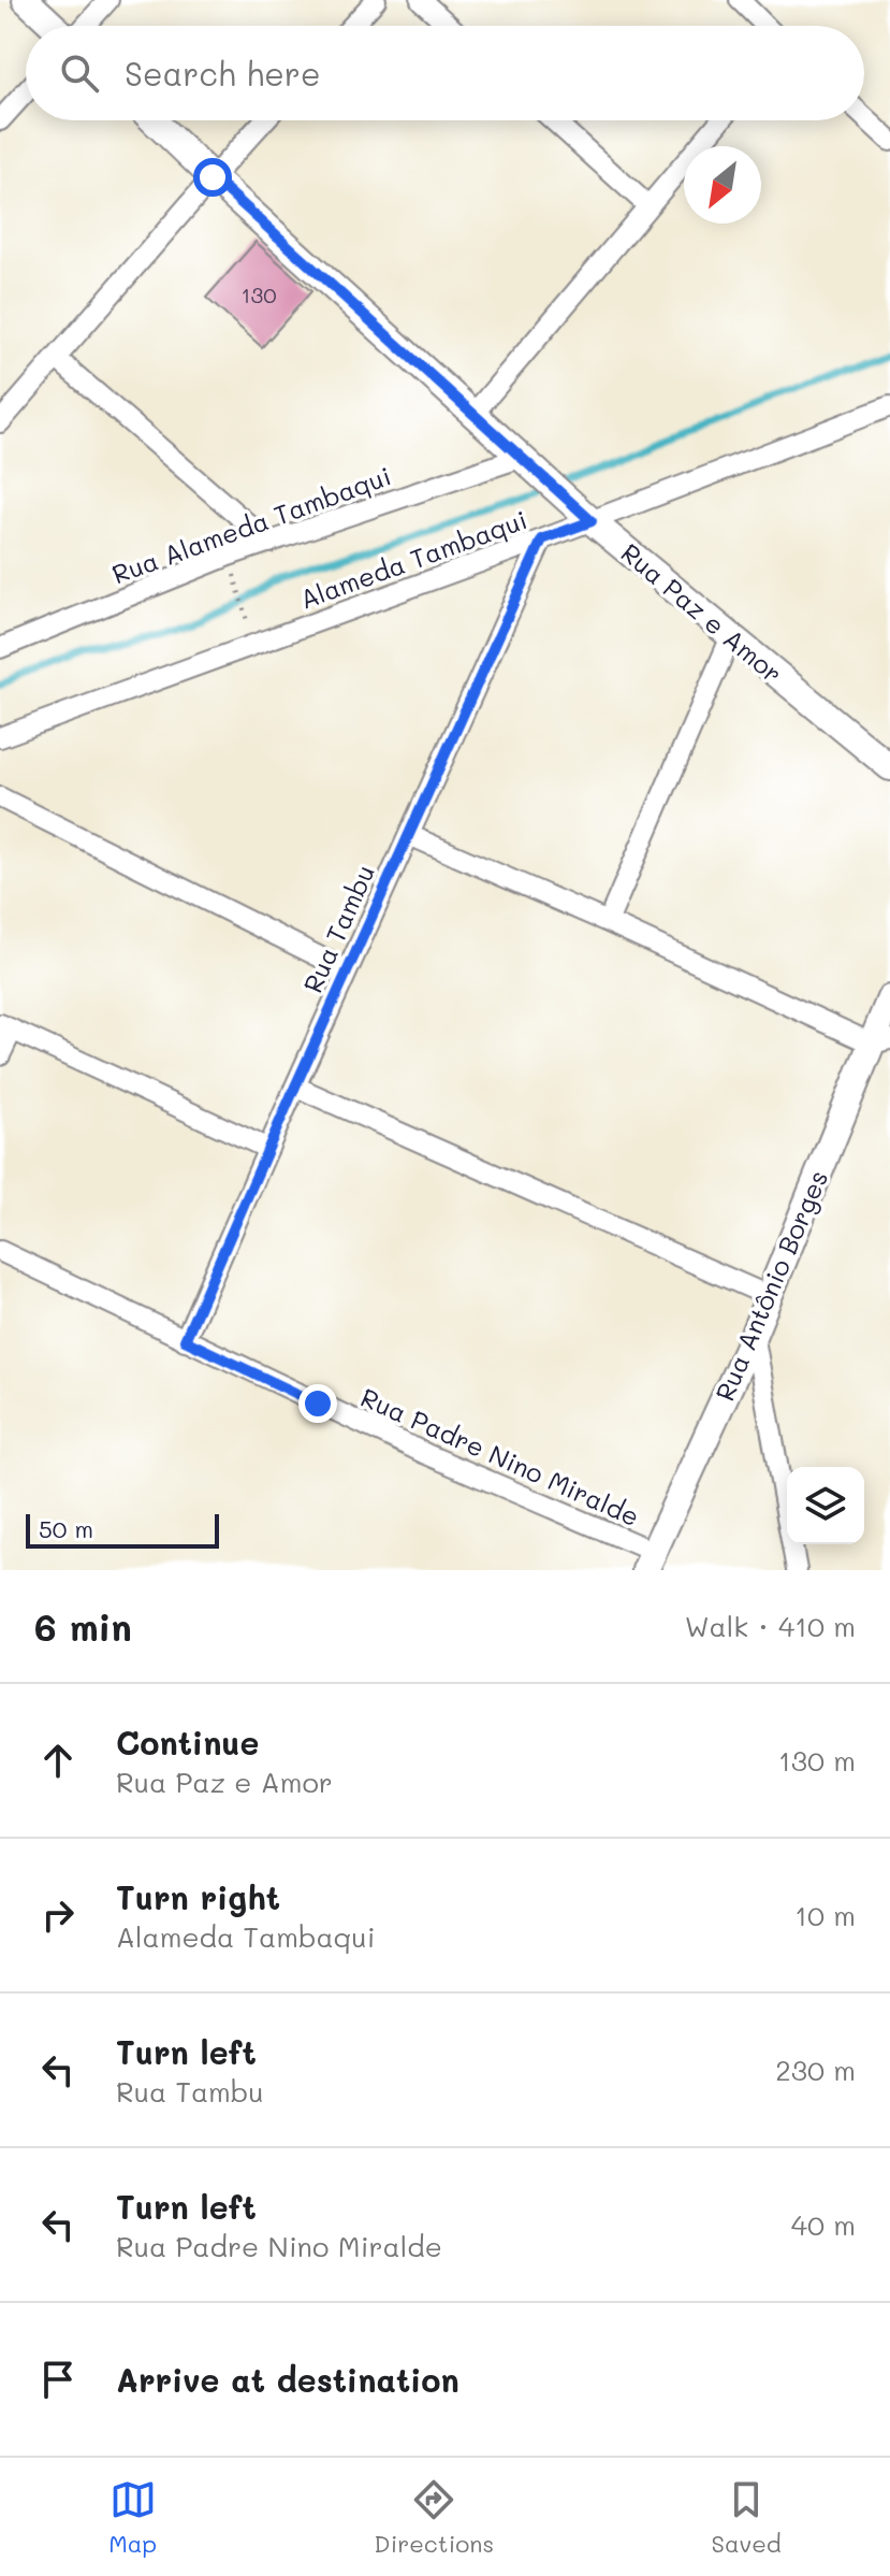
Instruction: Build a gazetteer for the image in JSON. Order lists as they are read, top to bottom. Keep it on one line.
{"streets":{"street":["Rua Alameda Tambaqui","Alameda Tambaqui","Rua Paz e Amor","Rua Tambu","Rua Antônio Borges","Rua Padre Nino Miralde"]},"crossings":[["Rua Alameda Tambaqui","Rua Paz e Amor"],["Alameda Tambaqui","Rua Paz e Amor"],["Alameda Tambaqui","Rua Tambu"],["Rua Tambu","Rua Padre Nino Miralde"],["Rua Antônio Borges","Rua Padre Nino Miralde"]],"house_numbers":["130"],"scale_bar":"50 m","north":"bottom left","page":{"search":"Search here","scale":"50 m","heading":["6 min","Walk · 410 m"],"list":[["Continue","Rua Paz e Amor","130 m"],["Turn right","Alameda Tambaqui","10 m"],["Turn left","Rua Tambu","230 m"],["Turn left","Rua Padre Nino Miralde","40 m"],"Arrive at destination"],"nav":["Map","Directions","Saved"]}}
